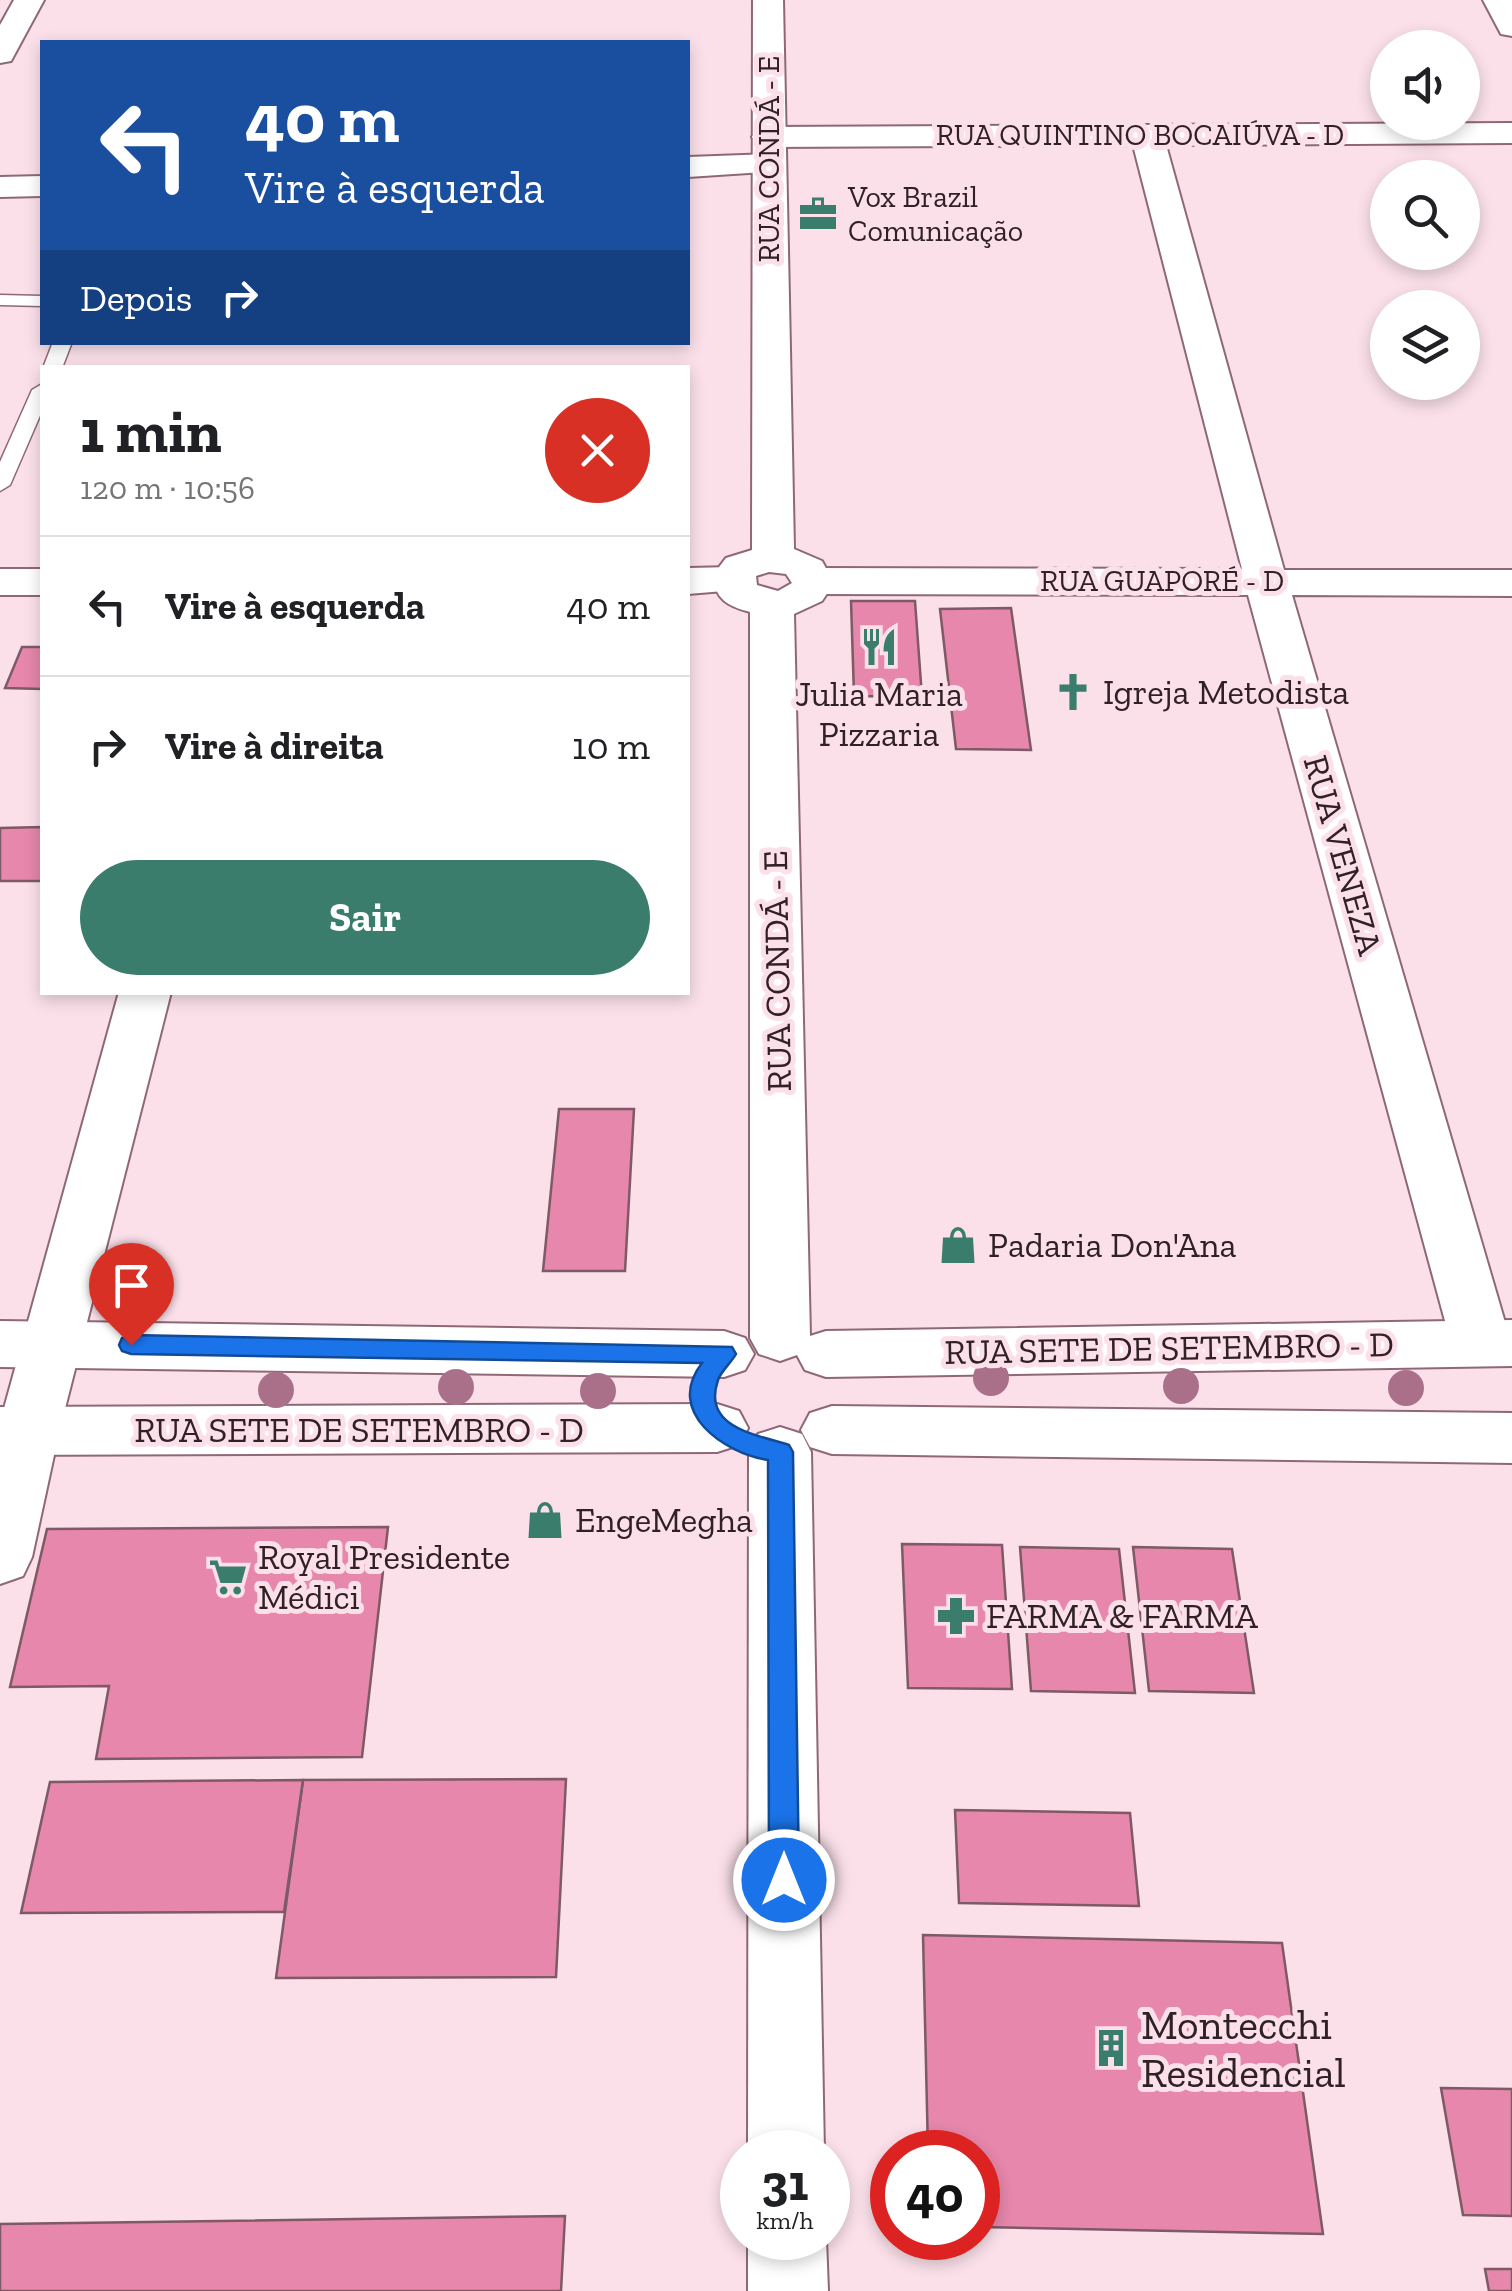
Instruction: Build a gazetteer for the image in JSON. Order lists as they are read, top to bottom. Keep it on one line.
{"streets":{"street":["RUA QUINTINO BOCAIÚVA - D","RUA CONDÁ - E","RUA GUAPORÉ - D","RUA VENEZA","RUA SETE DE SETEMBRO - D"]},"crossings":[["RUA QUINTINO BOCAIÚVA - D","RUA CONDÁ - E"],["RUA QUINTINO BOCAIÚVA - D","RUA VENEZA"],["RUA CONDÁ - E","RUA GUAPORÉ - D"],["RUA CONDÁ - E","RUA SETE DE SETEMBRO - D"],["RUA GUAPORÉ - D","RUA VENEZA"],["RUA VENEZA","RUA SETE DE SETEMBRO - D"]],"places":{"office":["Vox Brazil Comunicação"],"restaurant":["Julia Maria Pizzaria"],"church":["Igreja Metodista"],"shop":["Padaria Don'Ana","EngeMegha"],"supermarket":["Royal Presidente Médici"],"pharmacy":["FARMA & FARMA"],"building":["Montecchi Residencial"]},"page":{"turn":["40 m","Vire à esquerda"],"then":"Depois","heading":["1 min","120 m · 10:56"],"list":[{"name":"Vire à esquerda","value":"40 m"},{"name":"Vire à direita","value":"10 m"}],"buttons":"Sair","speed":"31 km/h","limit":"40"}}
